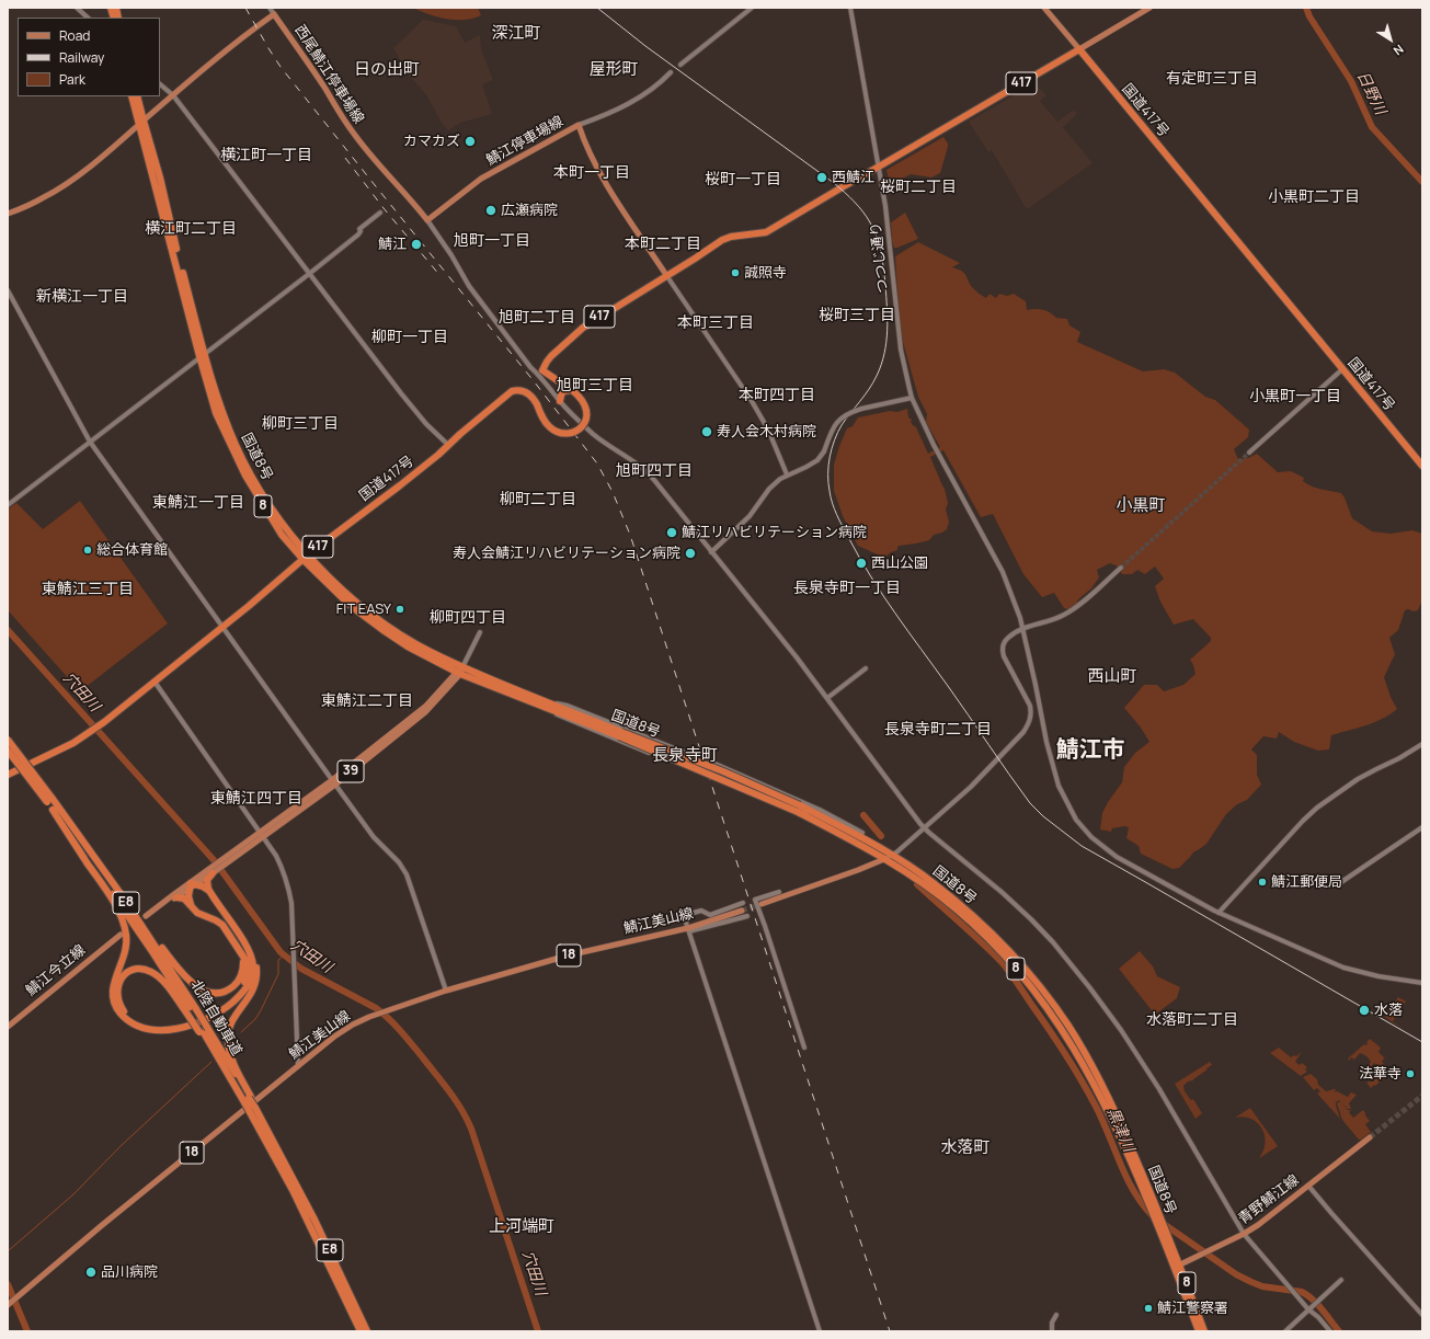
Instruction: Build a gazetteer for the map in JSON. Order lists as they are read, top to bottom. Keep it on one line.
{"streets":{"highway":["417","国道417号","国道8号","8","E8","北陸自動車道"],"main road":["西尾鯖江停車場線","鯖江停車場線","39","鯖江美山線","18","鯖江今立線","青野鯖江線"],"street":["つつじ通り"]},"crossings":[["西尾鯖江停車場線","鯖江停車場線"],["417","国道417号"],["417","鯖江停車場線"],["417","つつじ通り"],["国道417号","国道8号"],["国道8号","39"],["国道8号","青野鯖江線"]],"districts":["深江町","日の出町","屋形町","有定町三丁目","横江町一丁目","本町一丁目","桜町一丁目","桜町二丁目","小黒町二丁目","横江町二丁目","旭町一丁目","本町二丁目","新横江一丁目","桜町三丁目","旭町二丁目","本町三丁目","柳町一丁目","旭町三丁目","本町四丁目","小黒町一丁目","柳町三丁目","旭町四丁目","柳町二丁目","東鯖江一丁目","小黒町","長泉寺町一丁目","東鯖江三丁目","柳町四丁目","西山町","東鯖江二丁目","長泉寺町二丁目","鯖江市","長泉寺町","東鯖江四丁目","水落町二丁目","水落町","上河端町"],"water":["日野川","穴田川","黒津川"],"places":["カマカズ","西鯖江","広瀬病院","鯖江","誠照寺","寿人会木村病院","鯖江リハビリテーション病院","総合体育館","寿人会鯖江リハビリテーション病院","西山公園","FIT EASY","鯖江郵便局","水落","法華寺","品川病院","鯖江警察署"],"legend":["Road","Railway","Park"],"north":"bottom right"}
